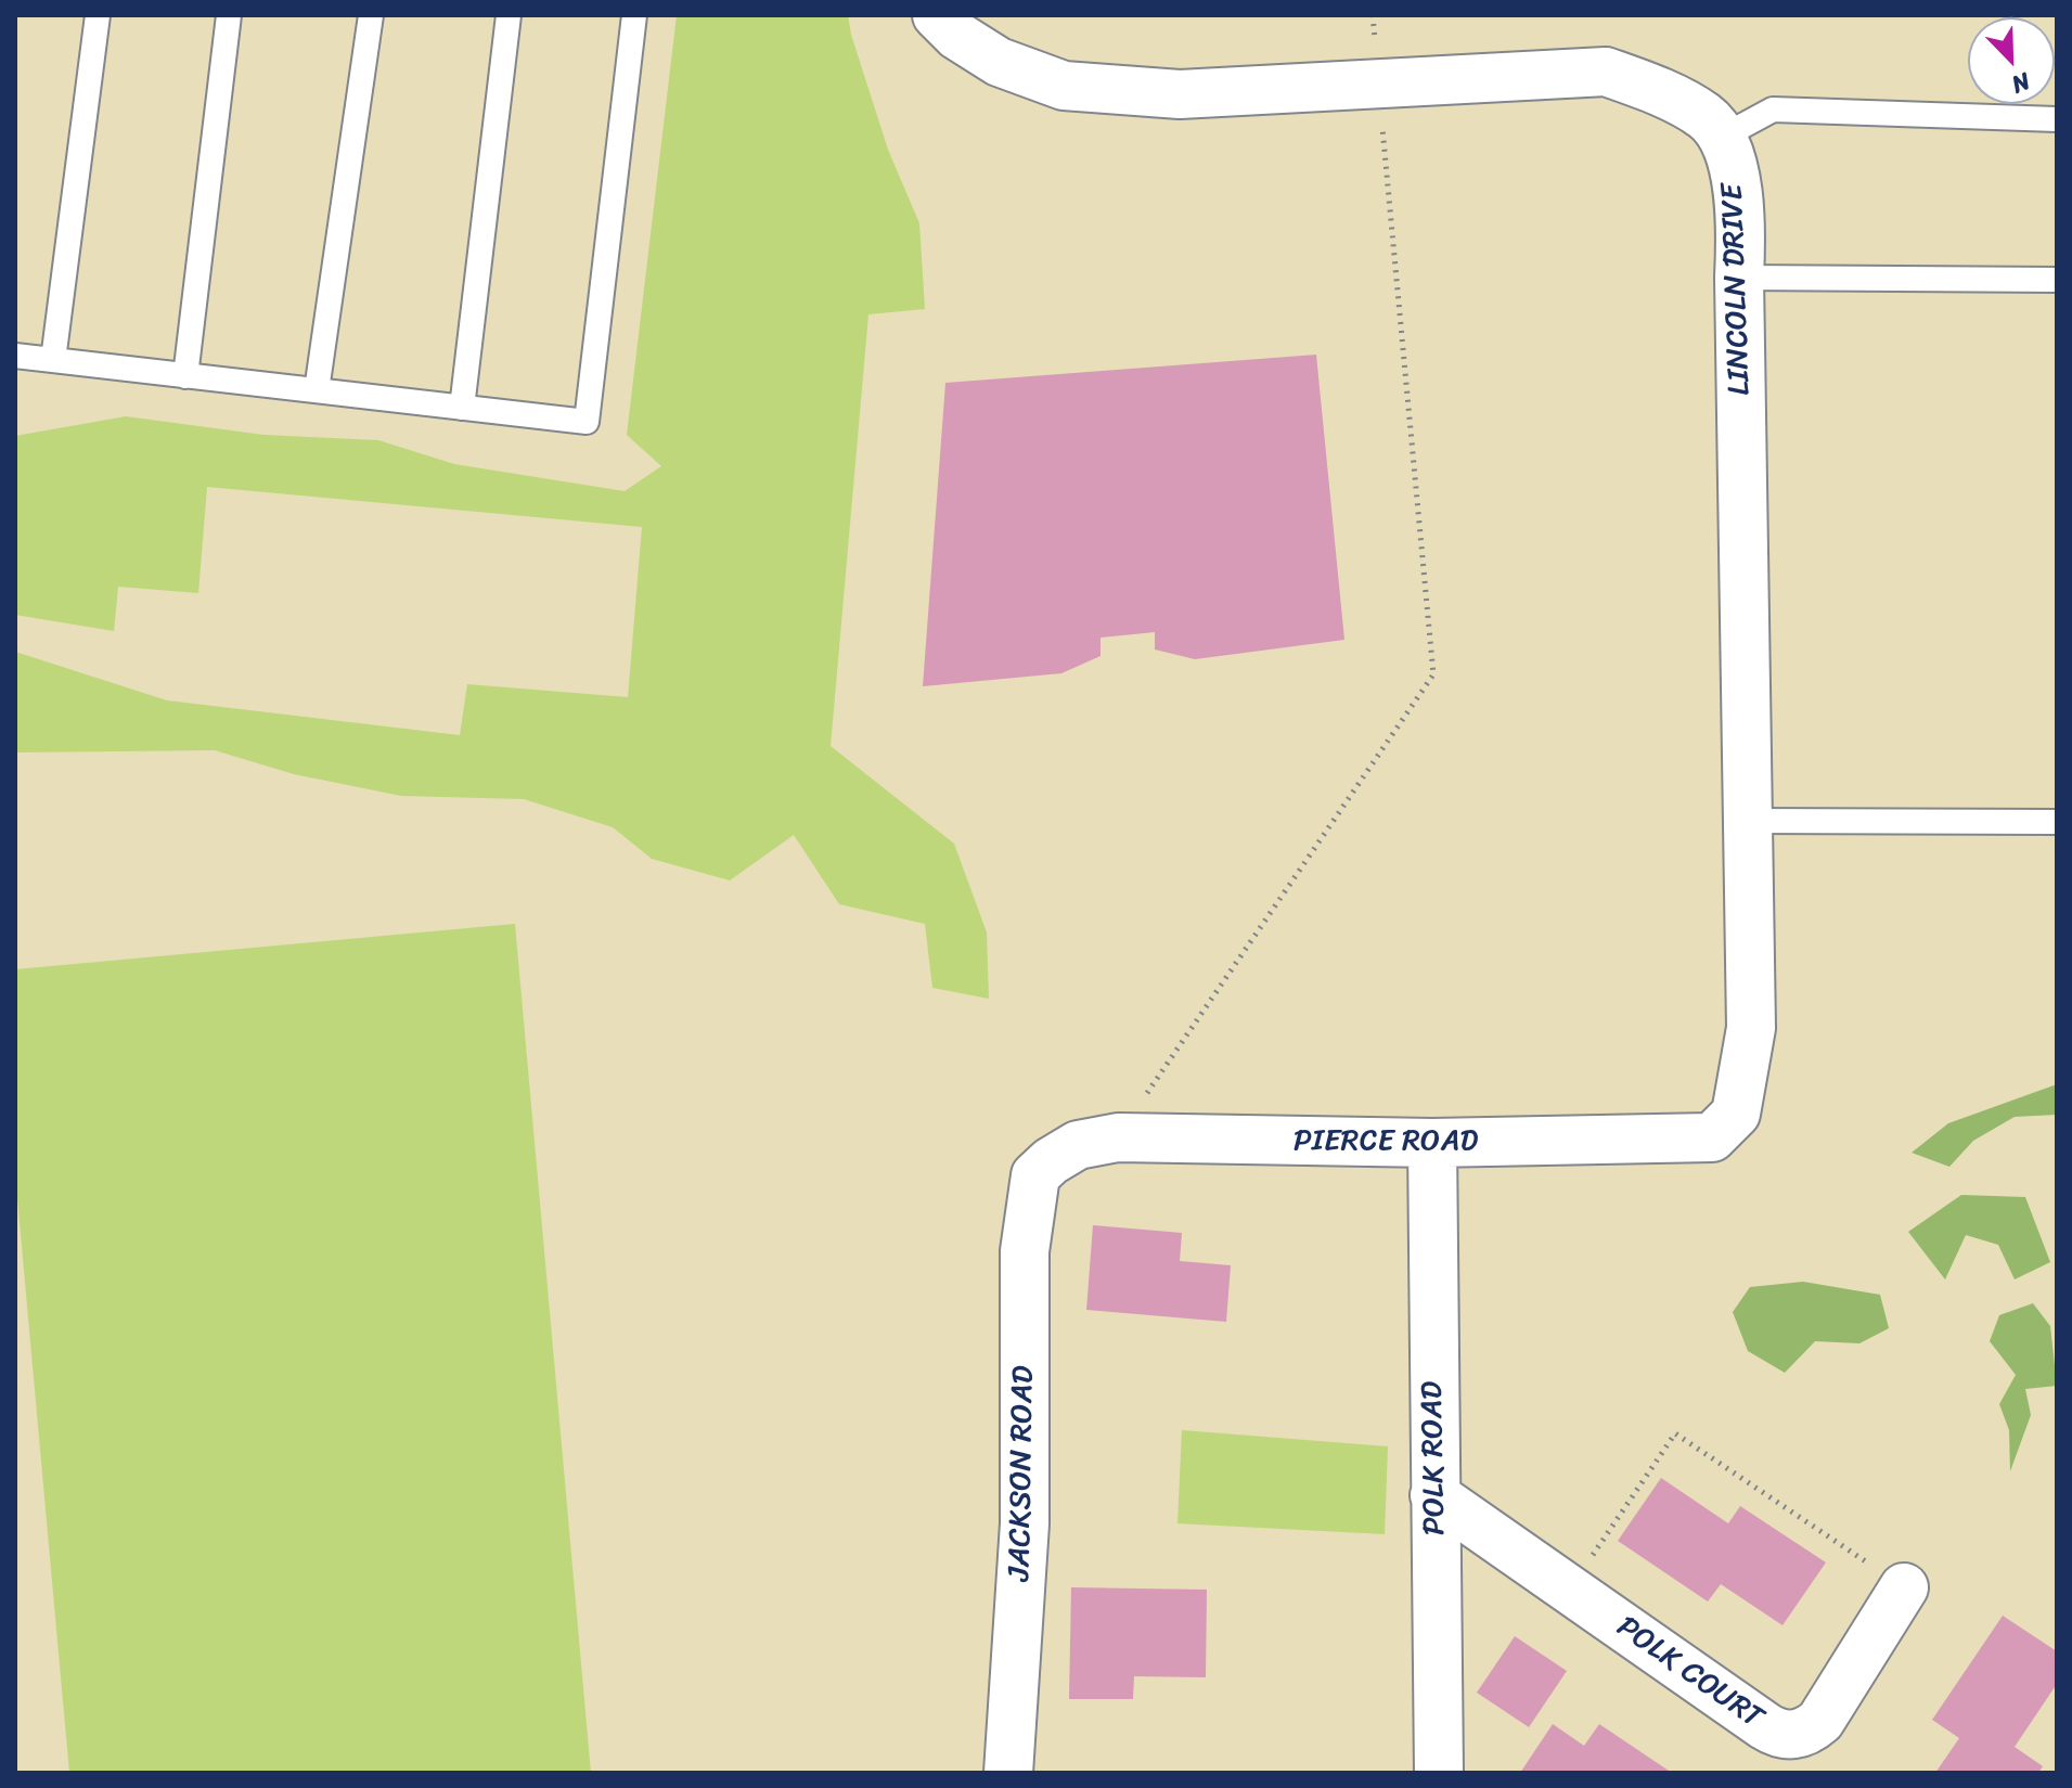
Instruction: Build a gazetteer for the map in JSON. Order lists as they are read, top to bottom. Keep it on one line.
{"streets":{"street":["LINCOLN DRIVE","PIERCE ROAD","POLK ROAD","JACKSON ROAD","POLK COURT"]},"crossings":[["LINCOLN DRIVE","PIERCE ROAD"],["PIERCE ROAD","POLK ROAD"],["PIERCE ROAD","JACKSON ROAD"],["POLK ROAD","POLK COURT"]],"north":"bottom right"}
